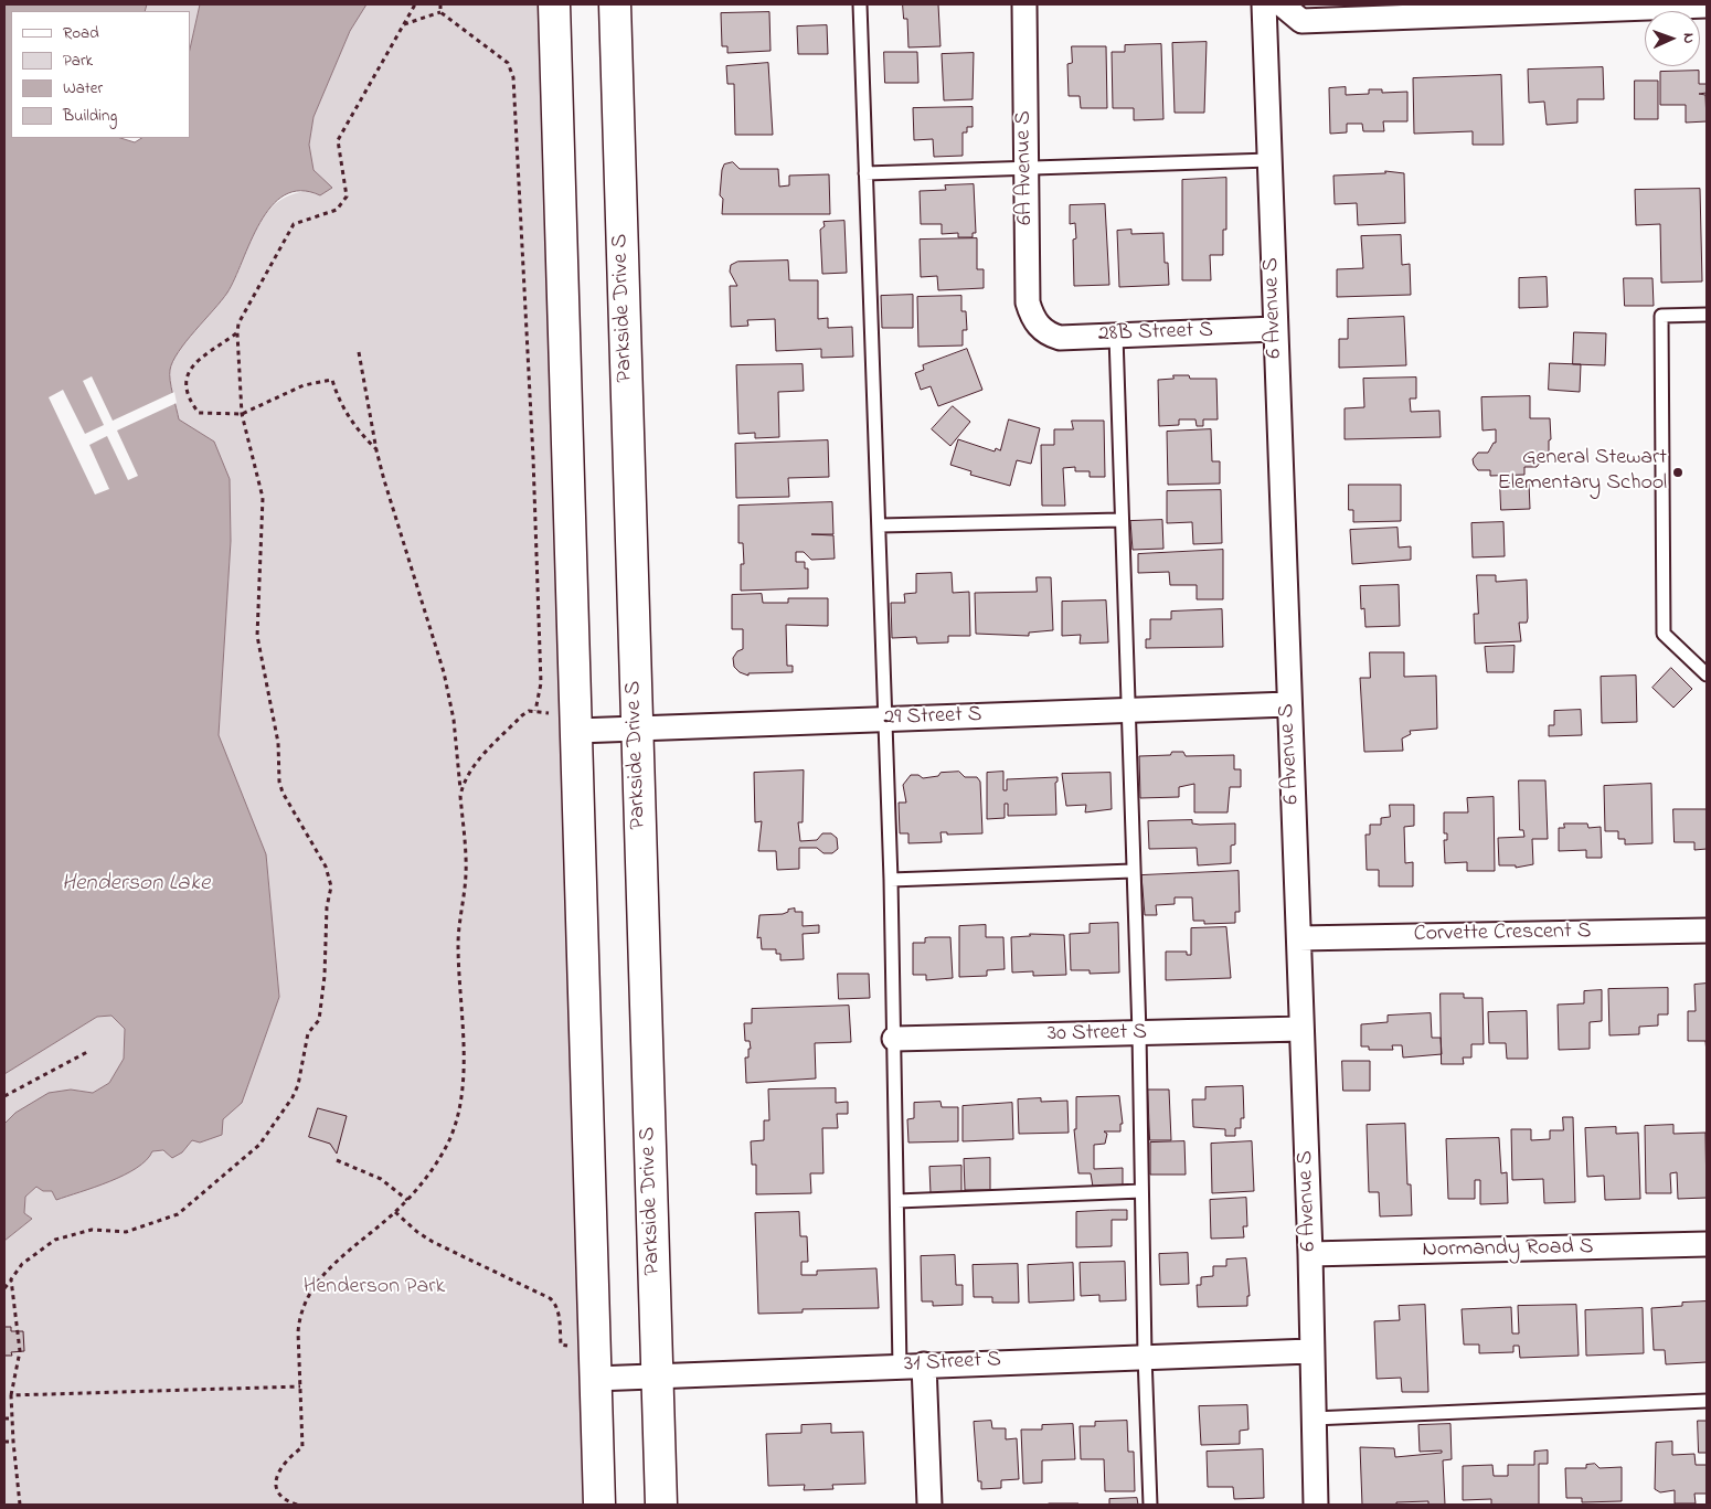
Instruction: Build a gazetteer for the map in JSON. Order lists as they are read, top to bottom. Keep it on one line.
{"streets":{"street":["6A Avenue S","Parkside Drive S","6 Avenue S","28B Street S","29 Street S","Corvette Crescent S","30 Street S","Normandy Road S","31 Street S"]},"crossings":[["6A Avenue S","28B Street S"],["Parkside Drive S","29 Street S"],["Parkside Drive S","31 Street S"],["6 Avenue S","28B Street S"],["6 Avenue S","29 Street S"],["6 Avenue S","Corvette Crescent S"],["6 Avenue S","30 Street S"],["6 Avenue S","Normandy Road S"],["6 Avenue S","31 Street S"]],"water":["Henderson Lake"],"parks":["Henderson Park"],"places":["General Stewart Elementary School"],"legend":["Road","Park","Water","Building"],"north":"right"}
